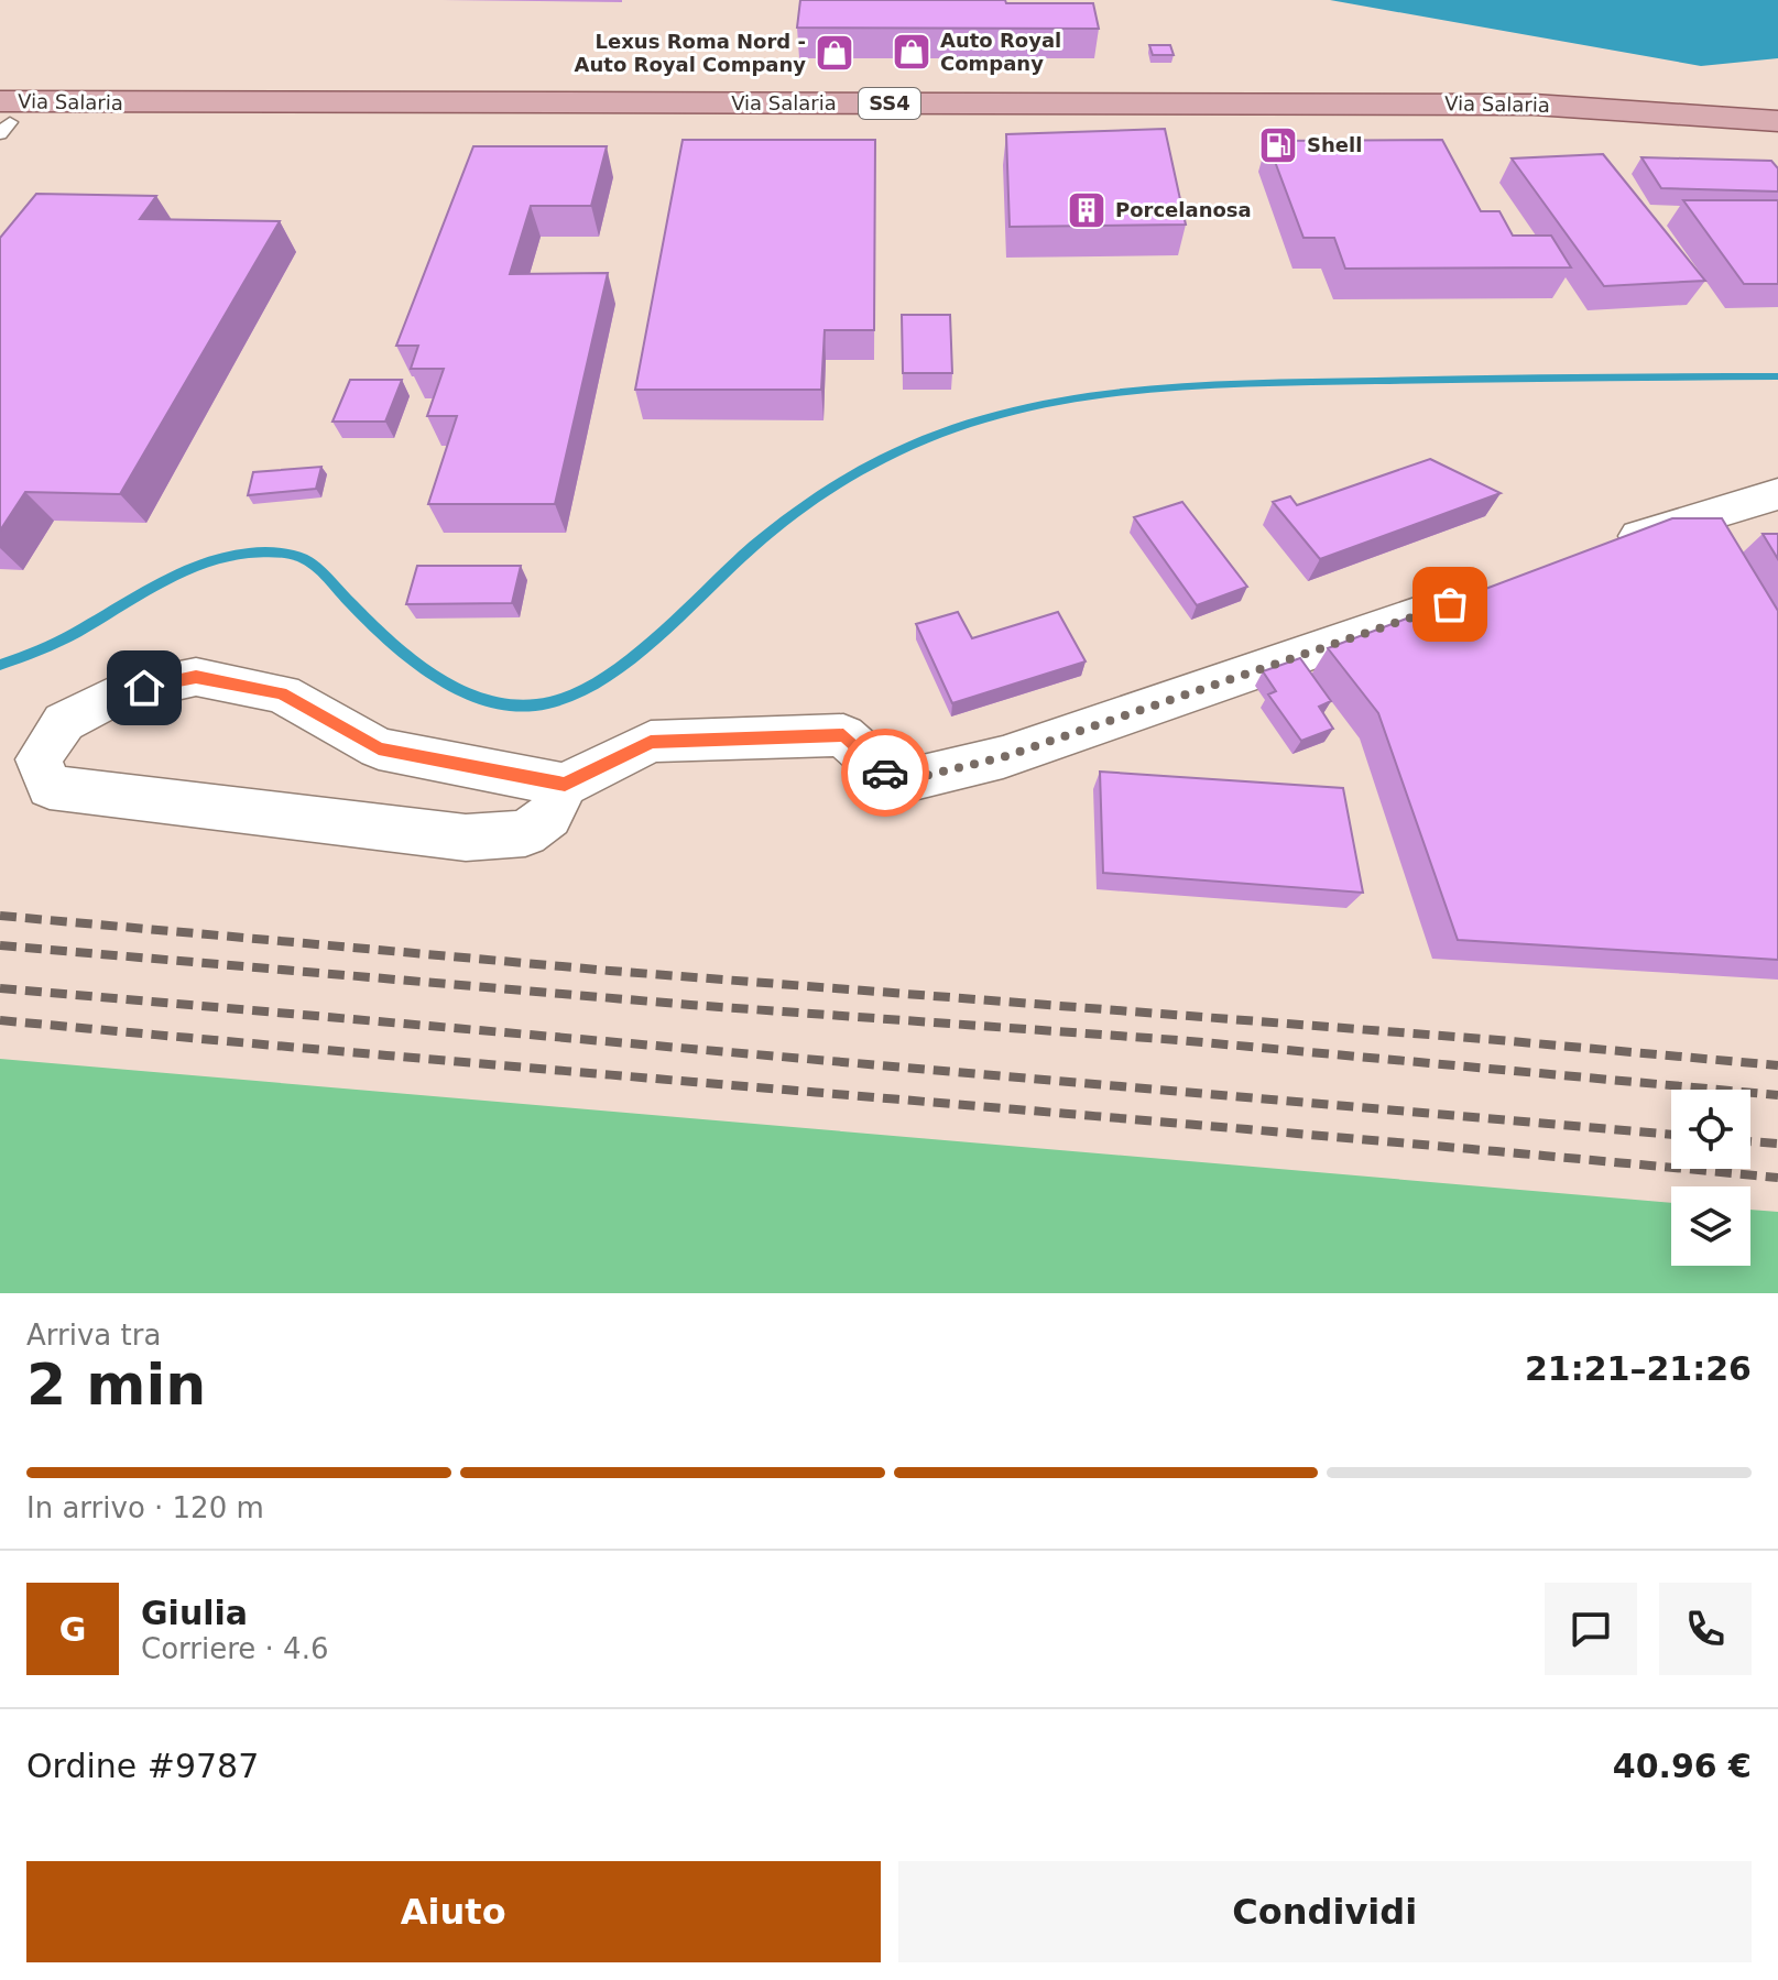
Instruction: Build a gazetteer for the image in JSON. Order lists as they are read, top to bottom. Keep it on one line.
{"streets":{"main road":["Via Salaria","SS4"]},"places":{"shop":["Auto Royal Company","Lexus Roma Nord - Auto Royal Company"],"fuel station":["Shell"],"building":["Porcelanosa"]},"page":{"heading":["2 min","Arriva tra","21:21–21:26"],"panel":["Giulia","Corriere · 4.6","Ordine #9787","40.96 €"],"bar":"In arrivo · 120 m","round":"G","buttons":["Aiuto","Condividi"]}}
